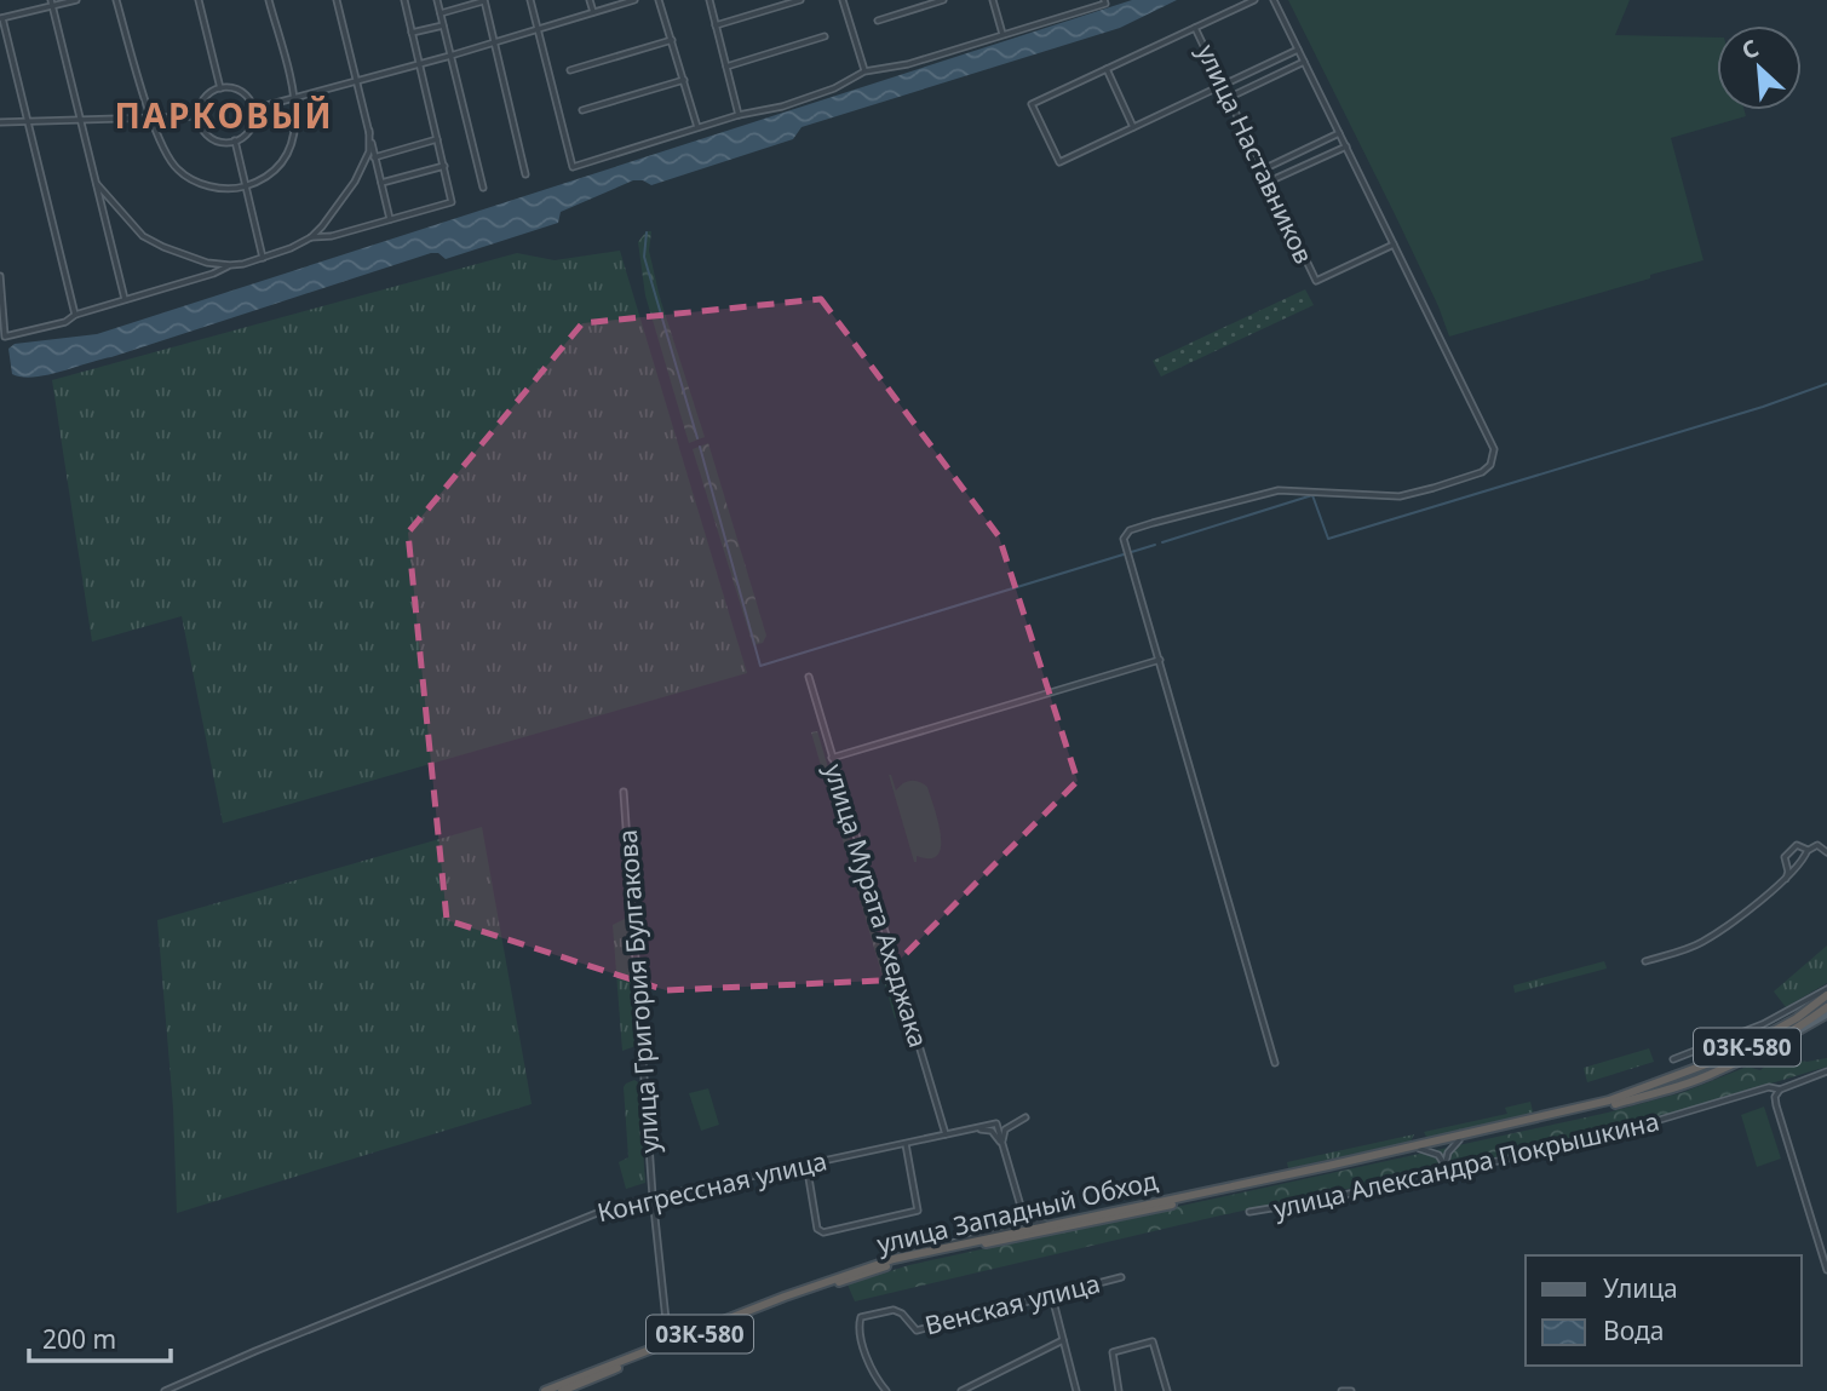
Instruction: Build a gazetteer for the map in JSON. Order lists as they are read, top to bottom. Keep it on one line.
{"streets":{"highway":["03К-580","улица Западный Обход"],"street":["улица Наставников","улица Мурата Ахеджака","улица Григория Булгакова","улица Александра Покрышкина","Конгрессная улица","Венская улица"]},"crossings":[["улица Мурата Ахеджака","Конгрессная улица"],["улица Григория Булгакова","Конгрессная улица"],["улица Григория Булгакова","улица Западный Обход"],["03К-580","улица Западный Обход"]],"districts":["ПАРКОВЫЙ"],"legend":["Улица","Вода"],"scale_bar":"200 m","north":"top left"}
